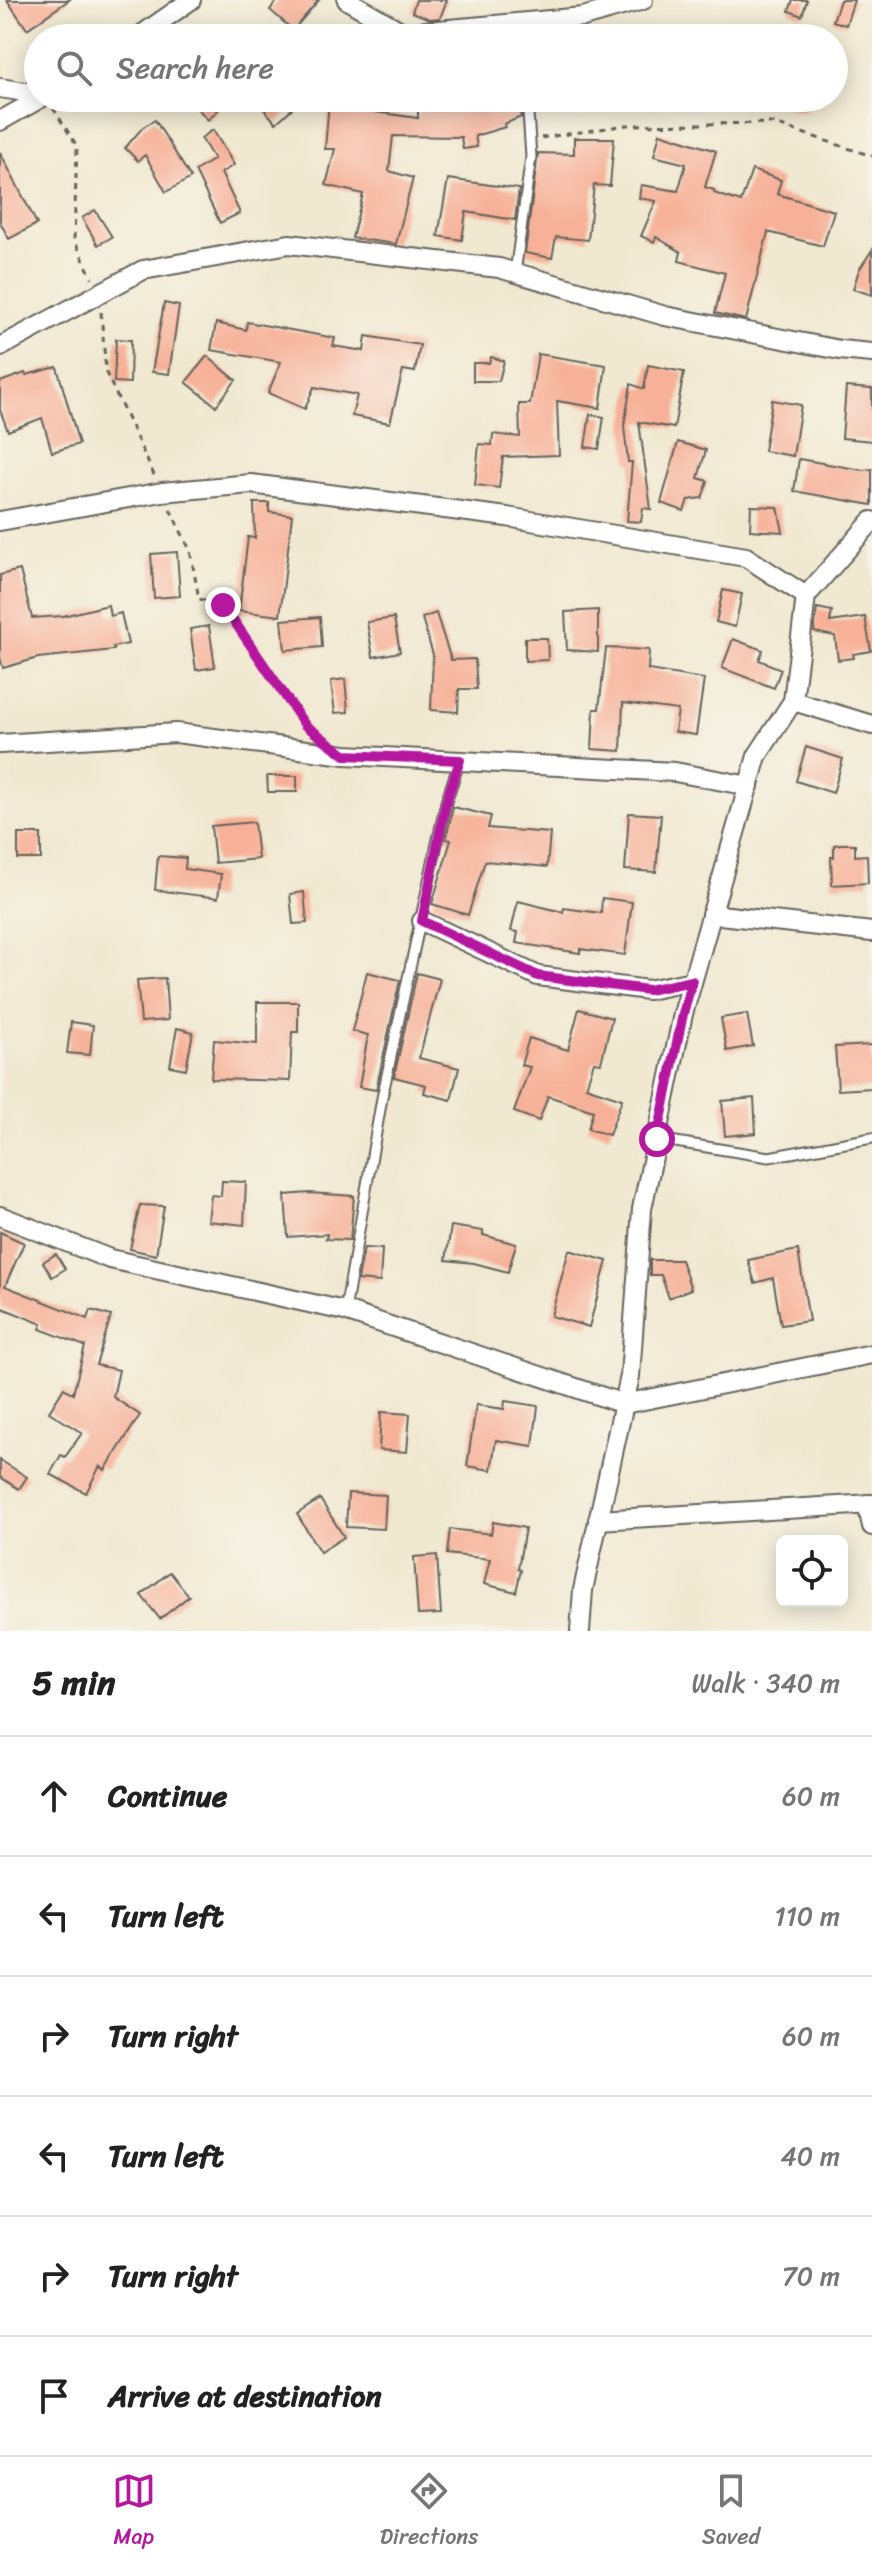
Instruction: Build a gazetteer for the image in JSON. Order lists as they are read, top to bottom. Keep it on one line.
{"page":{"search":"Search here","heading":["5 min","Walk · 340 m"],"list":[["Continue","60 m"],["Turn left","110 m"],["Turn right","60 m"],["Turn left","40 m"],["Turn right","70 m"],"Arrive at destination"],"nav":["Map","Directions","Saved"]}}
